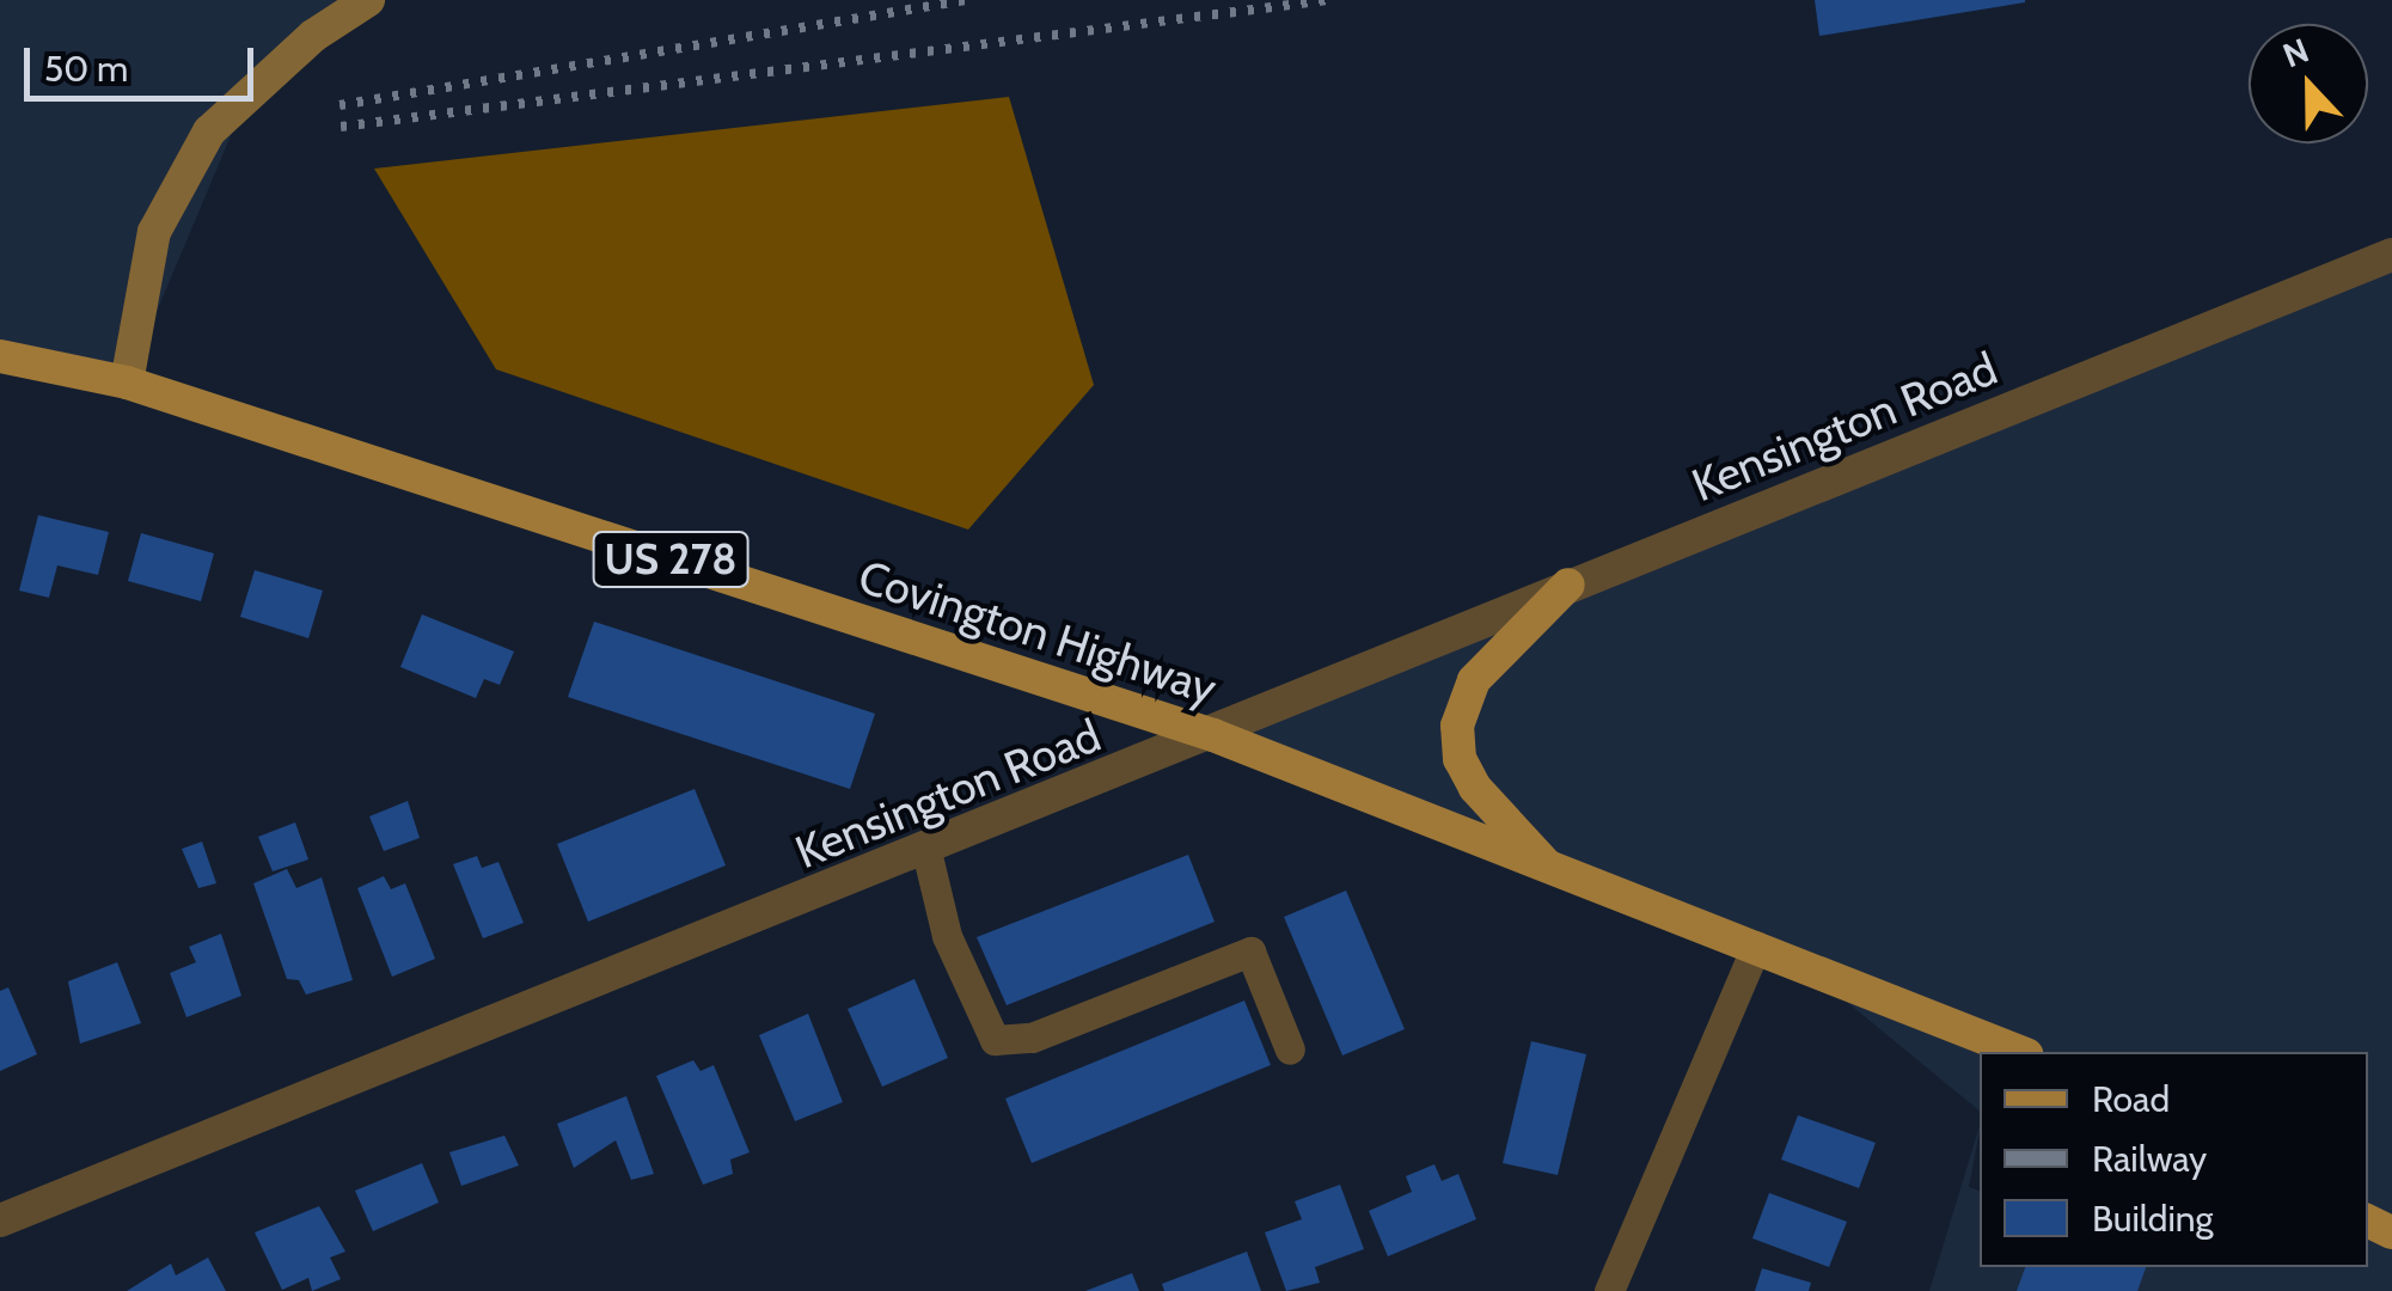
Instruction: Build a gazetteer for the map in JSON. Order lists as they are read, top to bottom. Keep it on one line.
{"streets":{"main road":["US 278","Covington Highway"],"street":["Kensington Road"]},"crossings":[["Kensington Road","Covington Highway"]],"legend":["Road","Railway","Building"],"scale_bar":"50 m","north":"top"}
